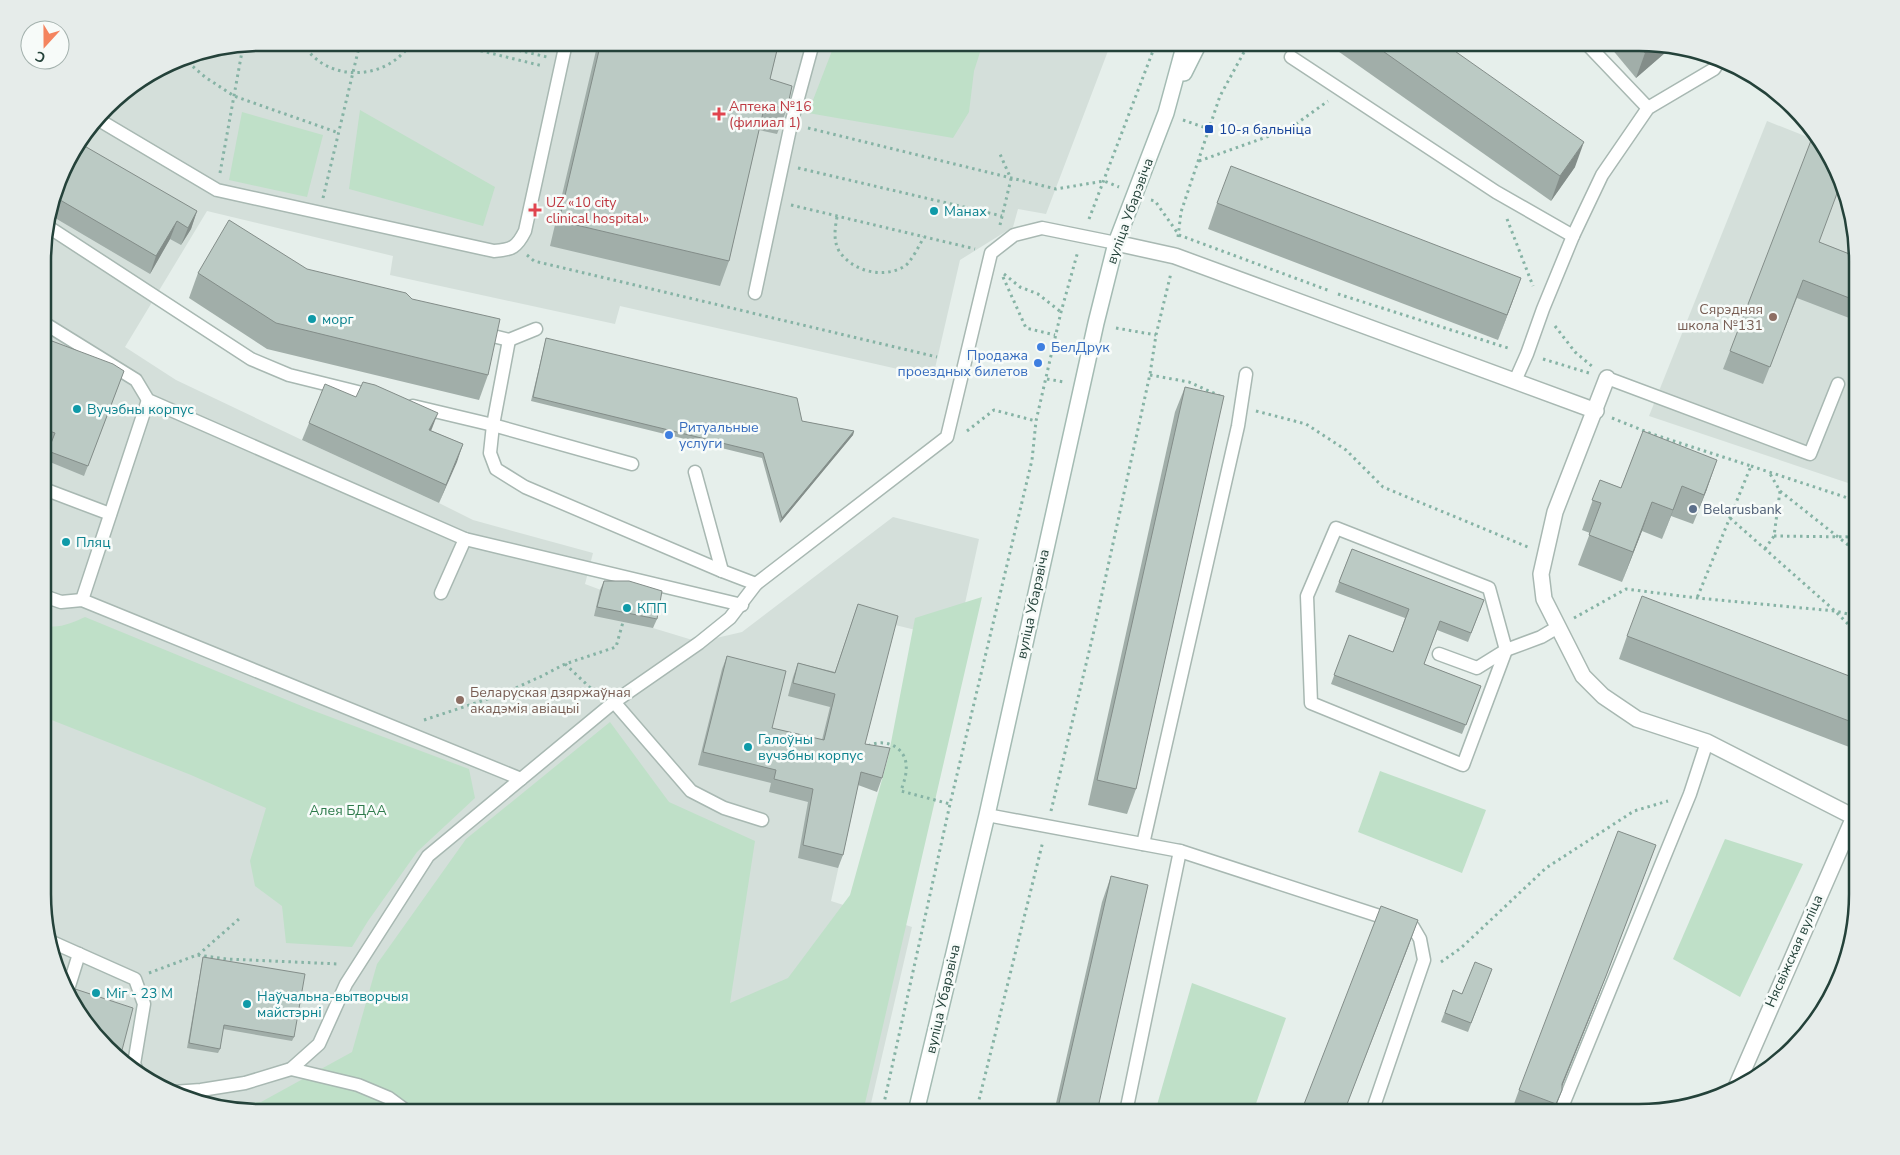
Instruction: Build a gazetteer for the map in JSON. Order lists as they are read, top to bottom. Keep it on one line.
{"streets":{"street":["вуліца Убарэвіча","Нясвіжская вуліца"]},"parks":["Алея БДАА"],"places":{"health":["Аптека №16 (филиал 1)","UZ «10 city clinical hospital»"],"transit":["10-я бальніца"],"other":["Манах","Сярэдняя школа №131","морг","БелДрук","Продажа проездных билетов","Вучэбны корпус","Ритуальные услуги","Belarusbank","Пляц","КПП","Беларуская дзяржаўная акадэмія авіацыі","Галоўны вучэбны корпус","Міг - 23 М","Наўчальна-вытворчыя майстэрні"]},"north":"bottom"}
